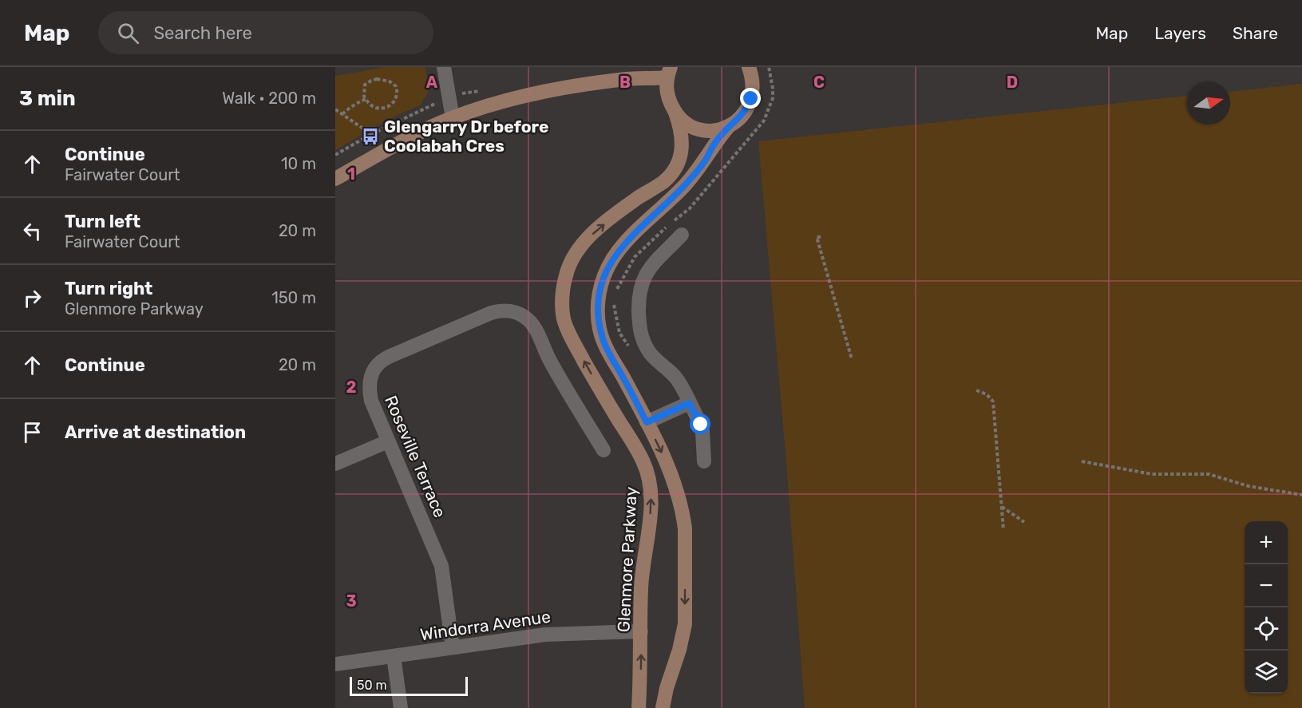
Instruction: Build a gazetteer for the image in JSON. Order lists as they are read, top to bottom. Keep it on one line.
{"streets":{"main road":["Glenmore Parkway"],"street":["Roseville Terrace","Windorra Avenue"]},"crossings":[["Roseville Terrace","Windorra Avenue"],["Glenmore Parkway","Windorra Avenue"]],"places":{"bus stop":["Glengarry Dr before Coolabah Cres"]},"scale_bar":"50 m","north":"right","page":{"header":"Map","search":"Search here","nav":["Map","Layers","Share"],"heading":["3 min","Walk · 200 m"],"list":[["Continue","Fairwater Court","10 m"],["Turn left","Fairwater Court","20 m"],["Turn right","Glenmore Parkway","150 m"],["Continue","20 m"],"Arrive at destination"],"map_buttons":["+","−"],"scale":"50 m"},"grid":{"columns":["A","B","C","D"],"rows":["1","2","3"]}}
